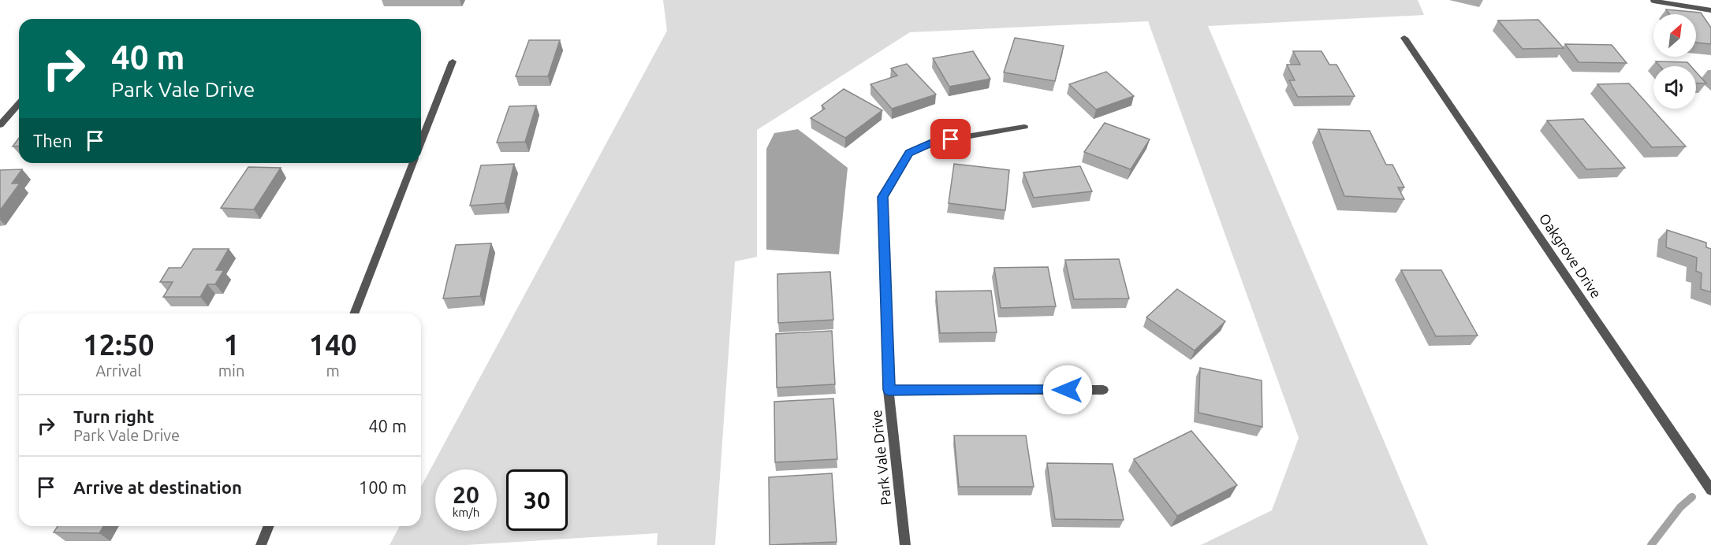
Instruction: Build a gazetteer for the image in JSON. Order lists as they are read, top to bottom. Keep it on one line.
{"streets":{"street":["Oakgrove Drive","Park Vale Drive"]},"north":"top right","page":{"turn":["40 m","Park Vale Drive"],"then":"Then","eta":["12:50","Arrival","1","min","140","m"],"list":[{"name":"Turn right","note":"Park Vale Drive","value":"40 m"},{"name":"Arrive at destination","value":"100 m"}],"speed":"20 km/h","limit":"30"}}
